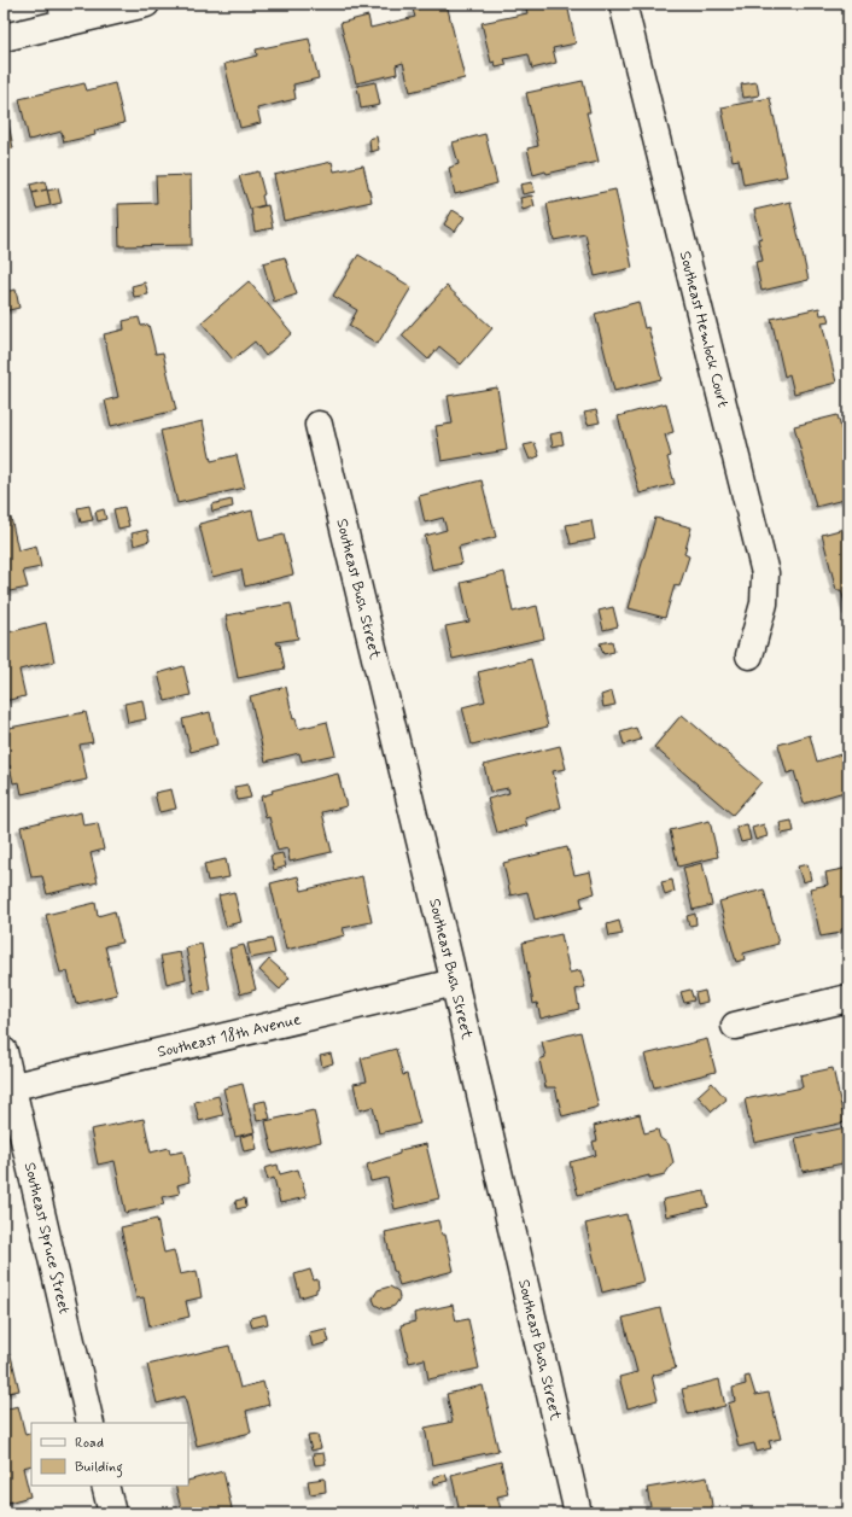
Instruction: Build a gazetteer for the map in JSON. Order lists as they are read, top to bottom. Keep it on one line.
{"streets":{"street":["Southeast Hemlock Court","Southeast Bush Street","Southeast 18th Avenue","Southeast Spruce Street"]},"crossings":[["Southeast Bush Street","Southeast 18th Avenue"],["Southeast 18th Avenue","Southeast Spruce Street"]],"legend":["Road","Building"]}
